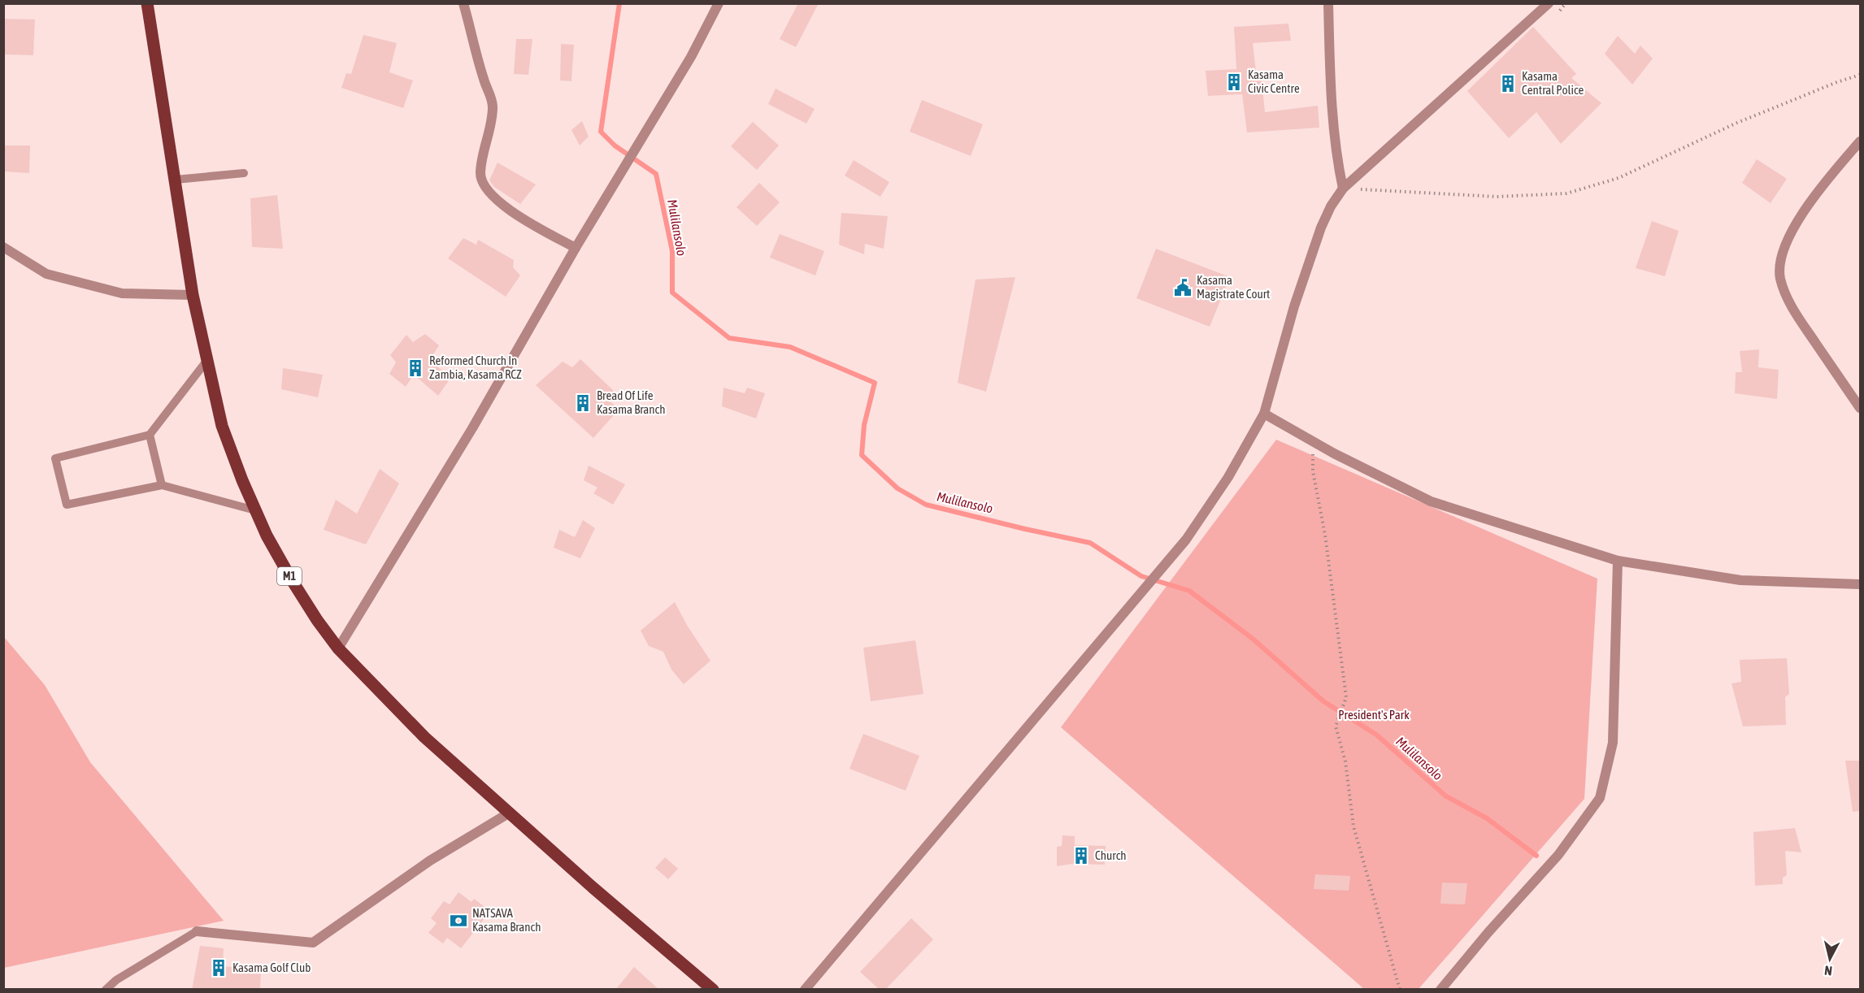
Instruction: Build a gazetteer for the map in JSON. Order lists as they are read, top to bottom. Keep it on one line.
{"streets":{"main road":["M1"]},"water":["Mulilansolo"],"parks":["President's Park"],"places":{"building":["Kasama Civic Centre","Kasama Central Police","Reformed Church In Zambia, Kasama RCZ","Bread Of Life Kasama Branch","Church","Kasama Golf Club"],"public building":["Kasama Magistrate Court"],"bank":["NATSAVA Kasama Branch"]},"north":"bottom"}
